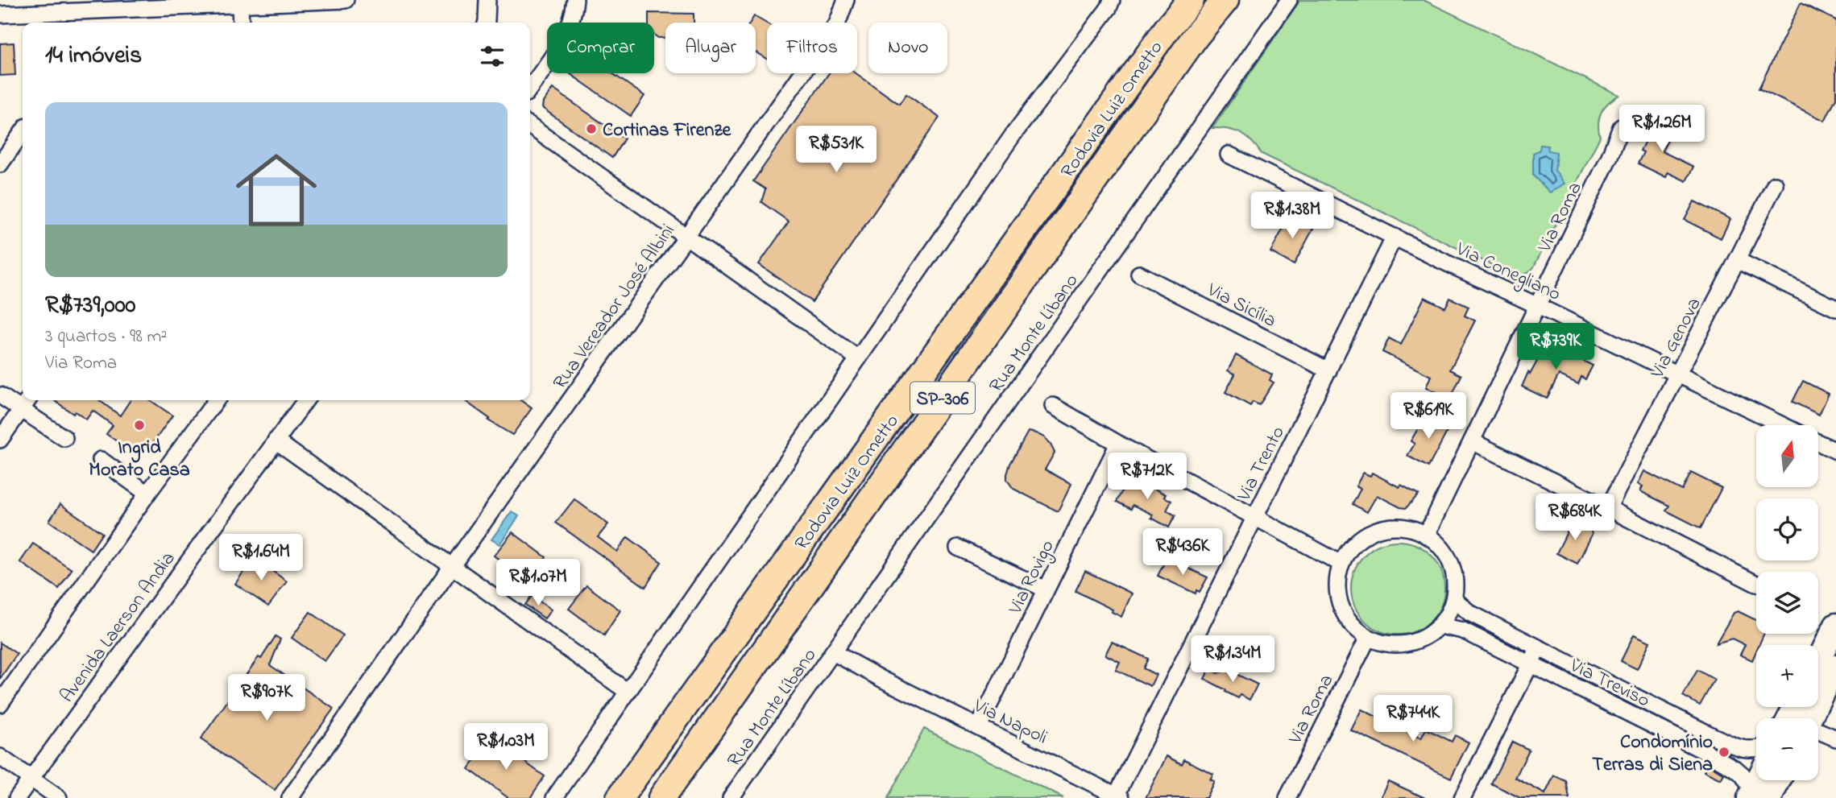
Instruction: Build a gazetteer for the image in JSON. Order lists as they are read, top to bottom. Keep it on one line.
{"streets":{"main road":["Rodovia Luiz Ometto","SP-306"],"street":["Via Roma","Via Conegliano","Via Sicília","Rua Vereador José Albini","Rua Monte Líbano","Via Genova","Via Trento","Via Rovigo","Avenida Laerson Andia","Via Treviso","Via Napoli"]},"crossings":[["Via Roma","Via Conegliano"],["Via Roma","Via Treviso"],["Via Conegliano","Via Genova"],["Via Conegliano","Via Trento"],["Via Sicília","Via Trento"],["Rua Monte Líbano","Via Napoli"],["Via Trento","Via Napoli"],["Via Rovigo","Via Napoli"]],"places":["Cortinas Firenze","Ingrid Morato Casa","Condomínio Terras di Siena"],"north":"top","page":{"chip":["Comprar","Alugar","Filtros","Novo"],"heading":"14 imóveis","list":[{"name":"R$739,000","note":"3 quartos · 98 m² · Via Roma"}],"price":["R$1.26M","R$531K","R$1.38M","R$739K","R$619K","R$712K","R$684K","R$436K","R$1.64M","R$1.07M","R$1.34M","R$907K","R$744K","R$1.03M"],"map_buttons":["+","−"]}}
